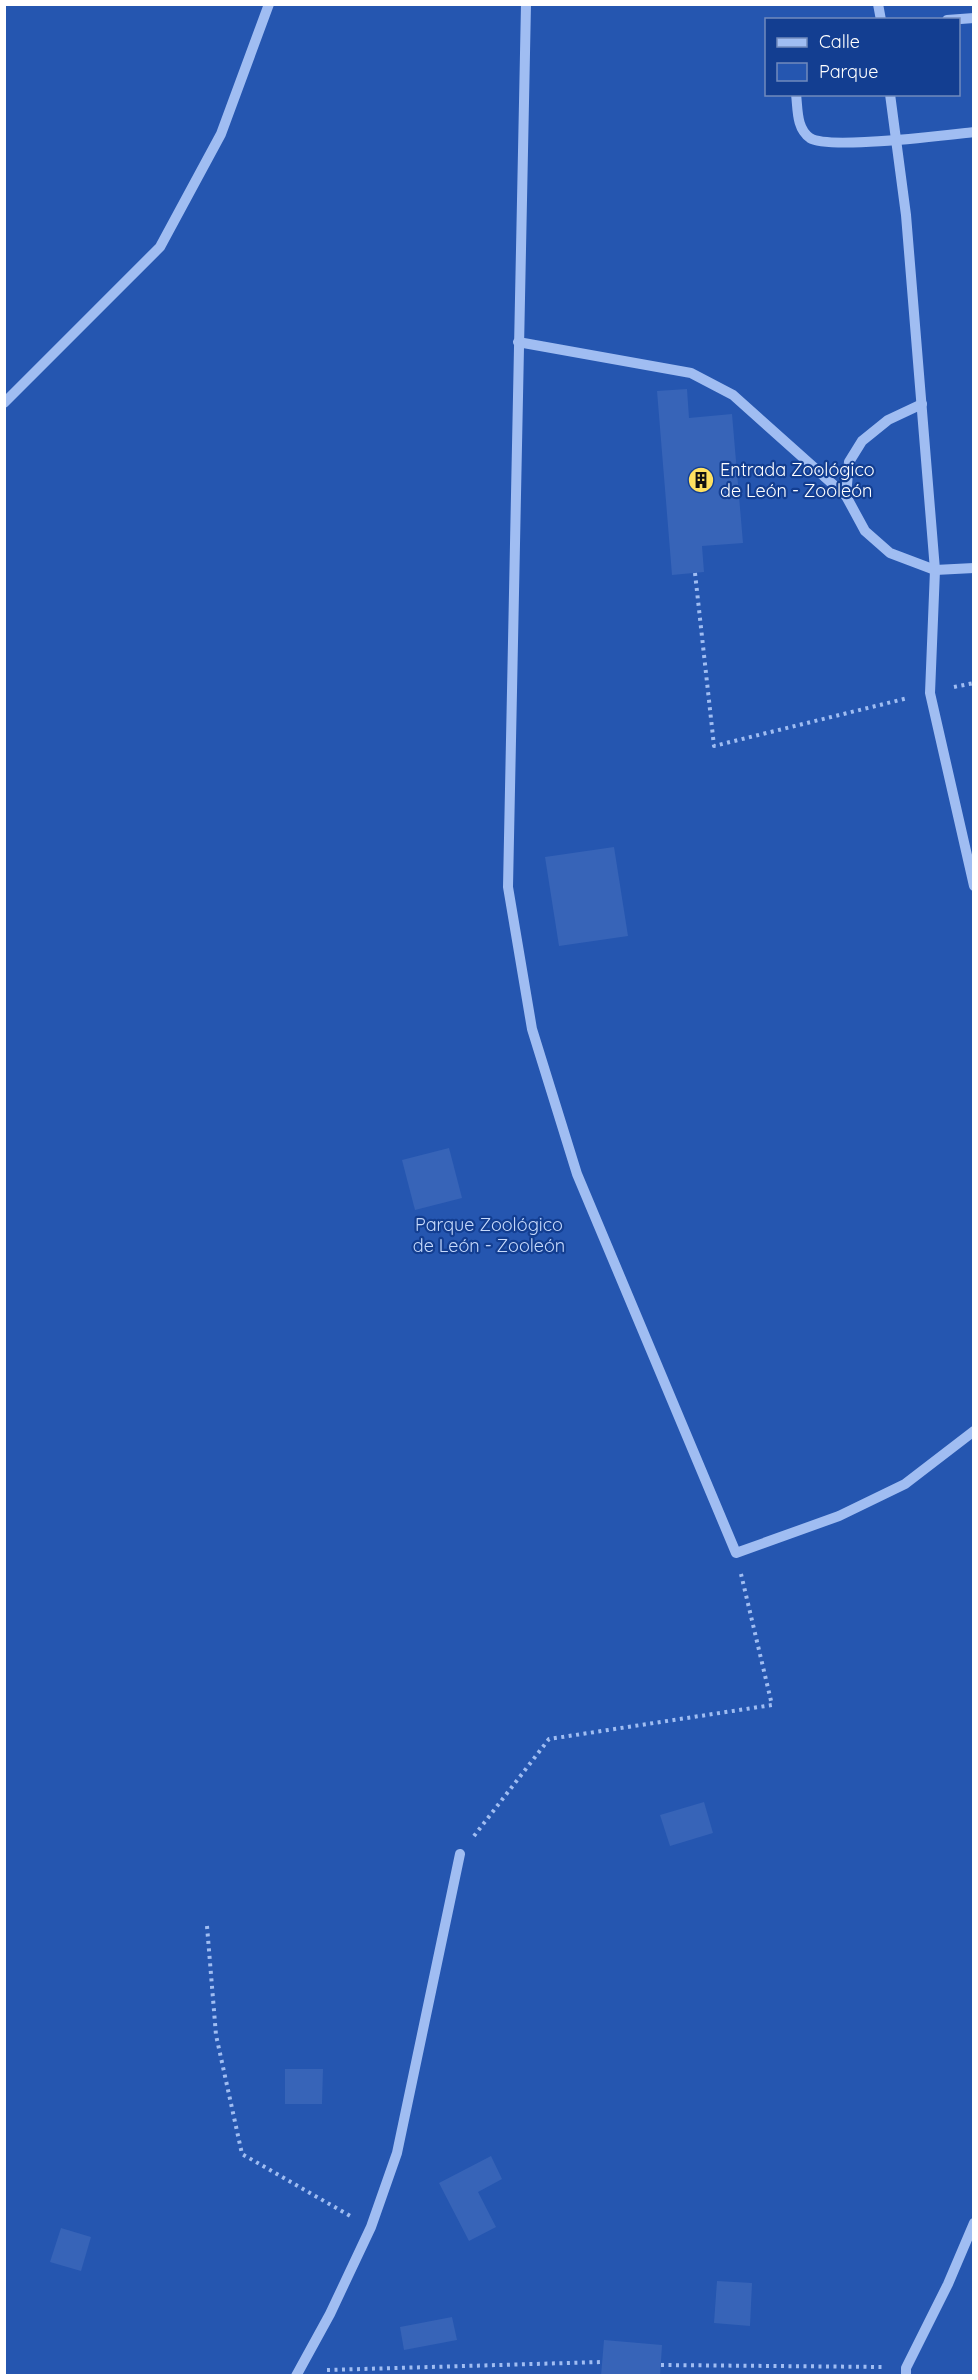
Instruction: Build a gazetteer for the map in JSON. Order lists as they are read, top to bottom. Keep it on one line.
{"parks":["Parque Zoológico de León - Zooleón"],"places":{"building":["Entrada Zoológico de León - Zooleón"]},"legend":["Calle","Parque"]}
